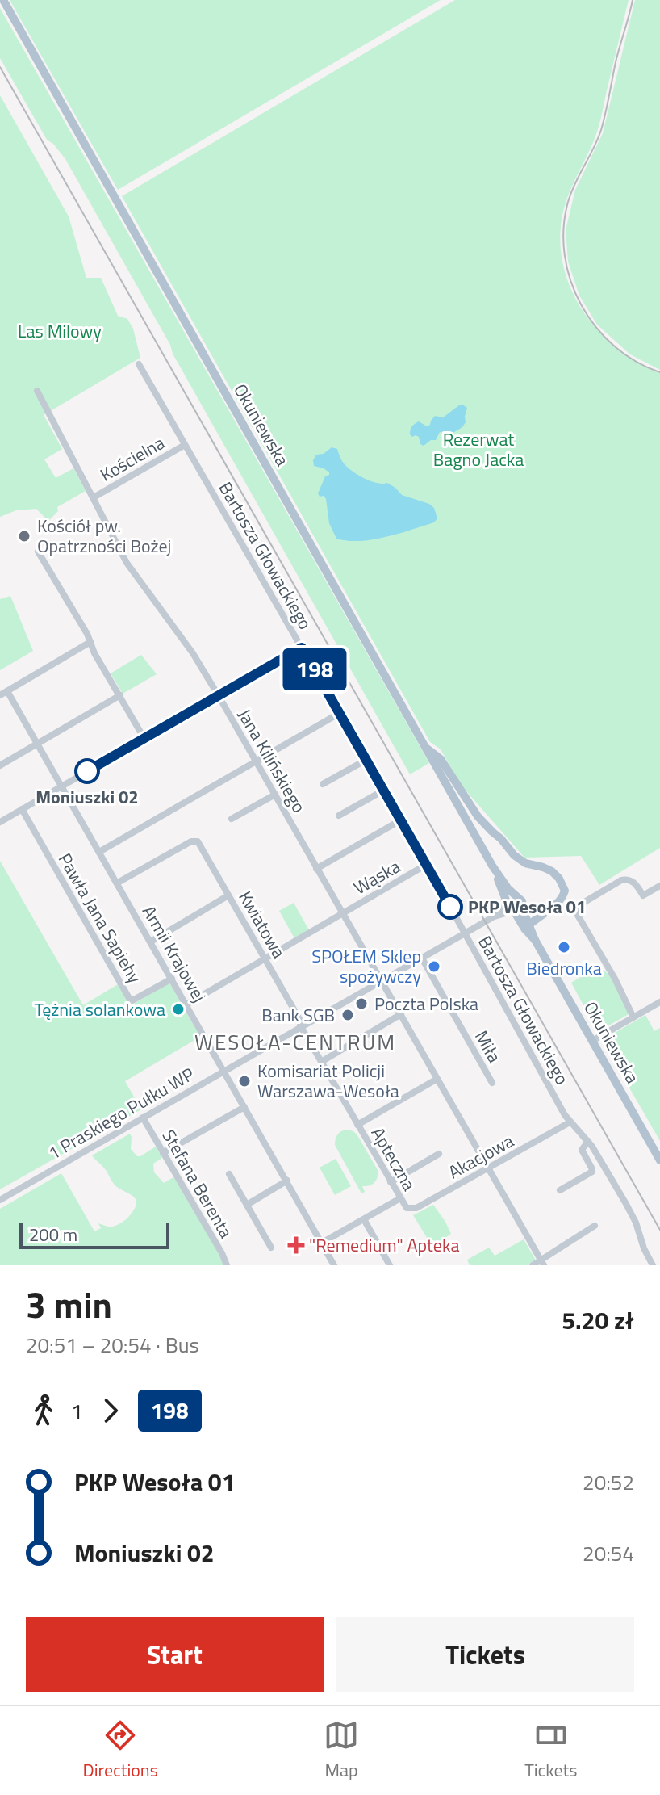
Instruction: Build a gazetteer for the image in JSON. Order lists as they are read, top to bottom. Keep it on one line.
{"streets":{"main road":["Okuniewska"],"street":["Kościelna","Bartosza Głowackiego","Jana Kilińskiego","Wąska","Pawła Jana Sapiehy","Kwiatowa","Armii Krajowej","Miła","1 Praskiego Pułku WP","Akacjowa","Apteczna","Stefana Berenta"]},"crossings":[["Okuniewska","1 Praskiego Pułku WP"],["Kościelna","Bartosza Głowackiego"],["Kościelna","Jana Kilińskiego"],["Bartosza Głowackiego","Wąska"],["Bartosza Głowackiego","1 Praskiego Pułku WP"],["Bartosza Głowackiego","Akacjowa"],["Jana Kilińskiego","Wąska"],["Jana Kilińskiego","1 Praskiego Pułku WP"],["Jana Kilińskiego","Akacjowa"],["Wąska","Kwiatowa"],["Wąska","Armii Krajowej"],["Pawła Jana Sapiehy","Armii Krajowej"],["Kwiatowa","Armii Krajowej"],["Kwiatowa","1 Praskiego Pułku WP"],["Kwiatowa","Apteczna"],["Armii Krajowej","1 Praskiego Pułku WP"],["Miła","1 Praskiego Pułku WP"],["1 Praskiego Pułku WP","Apteczna"],["1 Praskiego Pułku WP","Stefana Berenta"],["Akacjowa","Apteczna"]],"districts":["WESOŁA-CENTRUM"],"parks":["Las Milowy","Rezerwat Bagno Jacka"],"places":{"other":["Kościół pw. Opatrzności Bożej","Moniuszki 02","PKP Wesoła 01","Biedronka","SPOŁEM Sklep spożywczy","Poczta Polska","Tężnia solankowa","Bank SGB","Komisariat Policji Warszawa-Wesoła"],"health":["\"Remedium\" Apteka"]},"lines":["bus line 198"],"scale_bar":"200 m","page":{"on_map":"198","scale":"200 m","heading":["3 min","20:51 – 20:54 · Bus","5.20 zł"],"legs":["1","198"],"list":[{"name":"PKP Wesoła 01","value":"20:52"},{"name":"Moniuszki 02","value":"20:54"}],"buttons":["Start","Tickets"],"tabs":["Directions","Map","Tickets"]}}
